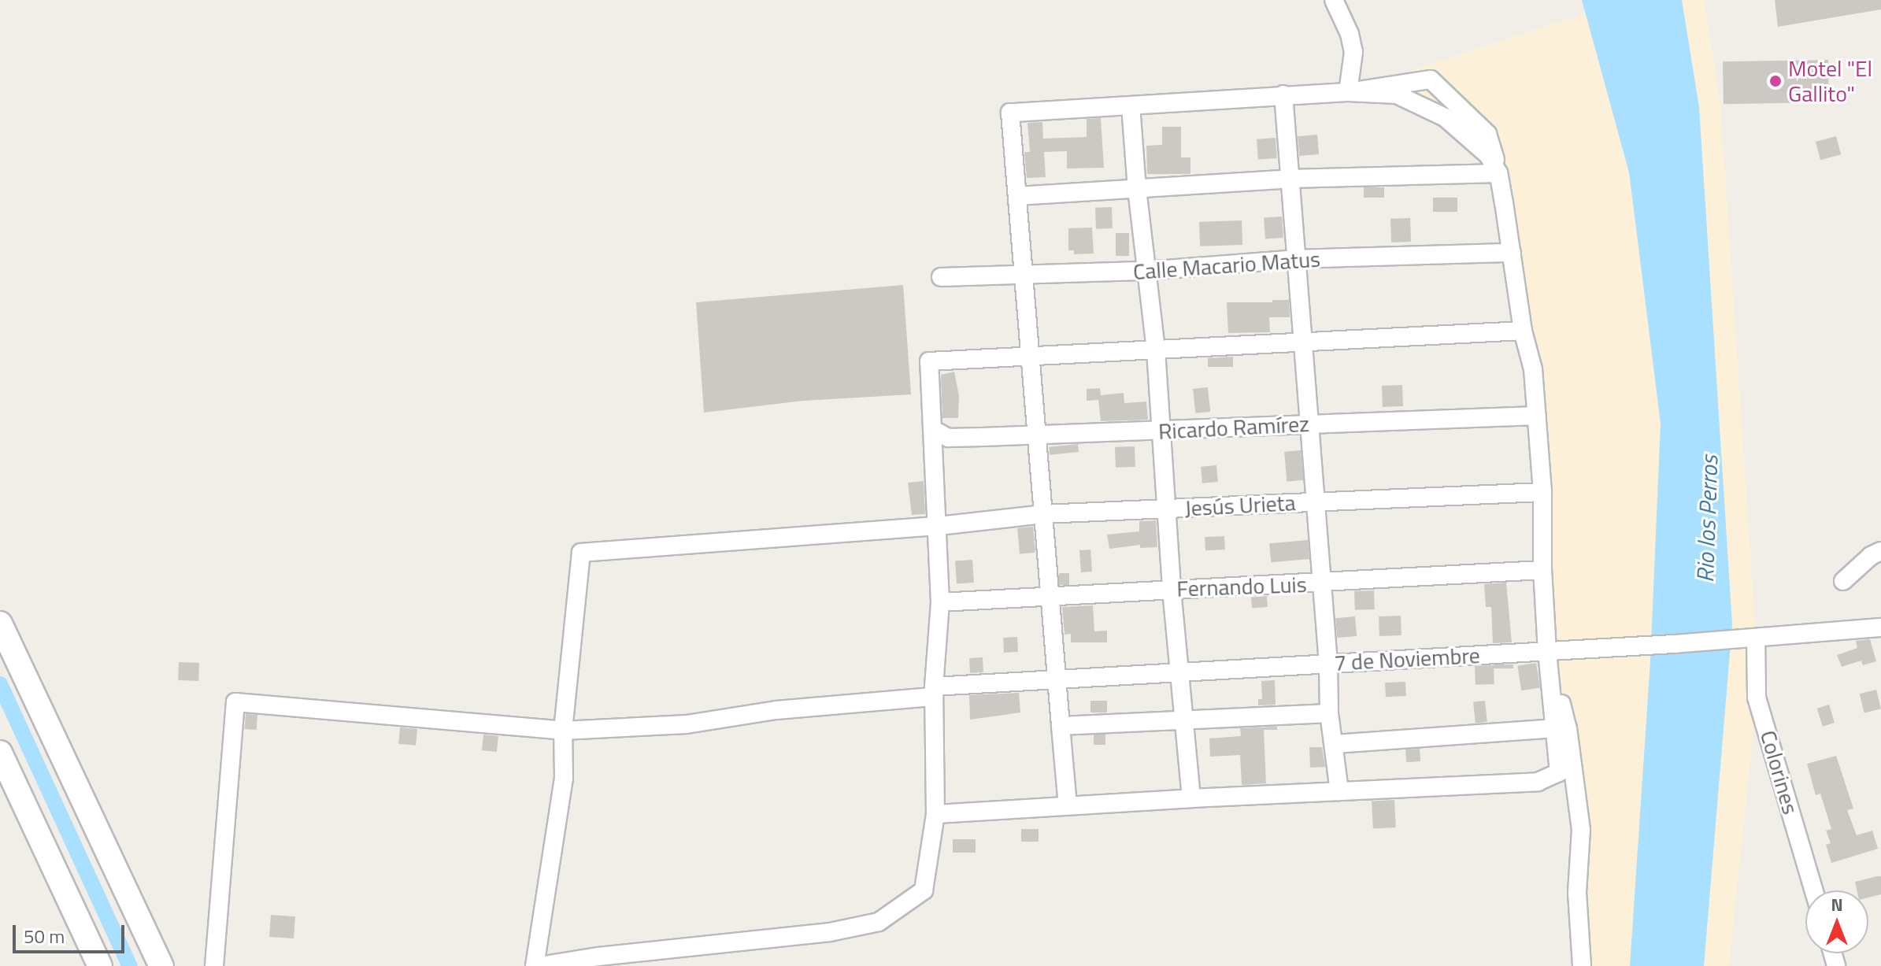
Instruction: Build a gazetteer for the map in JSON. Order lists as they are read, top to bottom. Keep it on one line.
{"streets":{"street":["Calle Macario Matus","Ricardo Ramírez","Jesús Urieta","Fernando Luis","7 de Noviembre","Colorines"]},"crossings":[["Jesús Urieta","7 de Noviembre"],["7 de Noviembre","Colorines"]],"water":["Rio los Perros"],"places":["Motel \"El Gallito\""],"scale_bar":"50 m","north":"top"}
